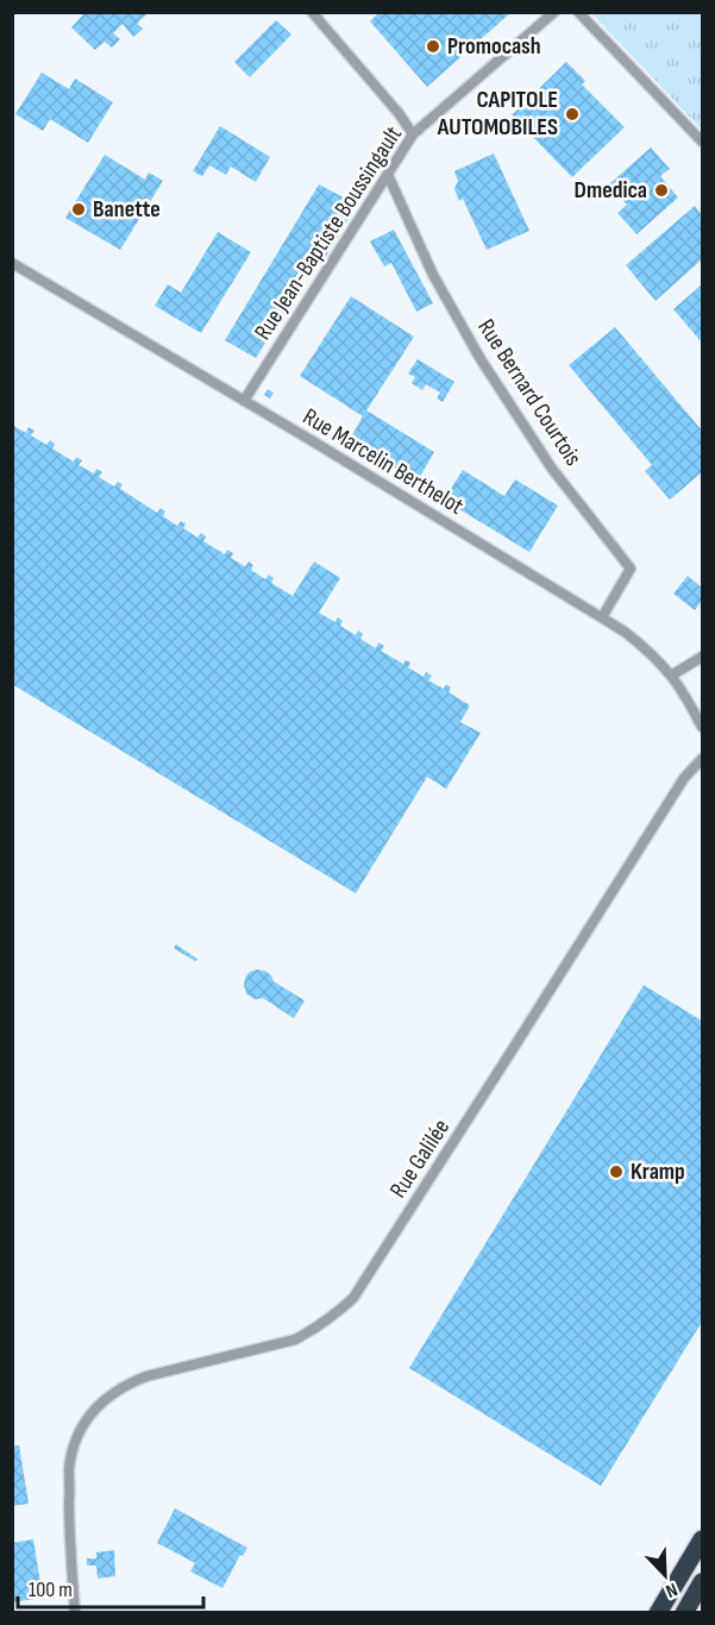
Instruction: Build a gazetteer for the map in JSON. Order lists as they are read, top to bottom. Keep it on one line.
{"streets":{"street":["Rue Jean-Baptiste Boussingault","Rue Bernard Courtois","Rue Marcelin Berthelot","Rue Galilée"]},"crossings":[["Rue Jean-Baptiste Boussingault","Rue Bernard Courtois"],["Rue Jean-Baptiste Boussingault","Rue Marcelin Berthelot"],["Rue Bernard Courtois","Rue Marcelin Berthelot"]],"places":["Promocash","CAPITOLE AUTOMOBILES","Dmedica","Banette","Kramp"],"scale_bar":"100 m","north":"bottom right"}
